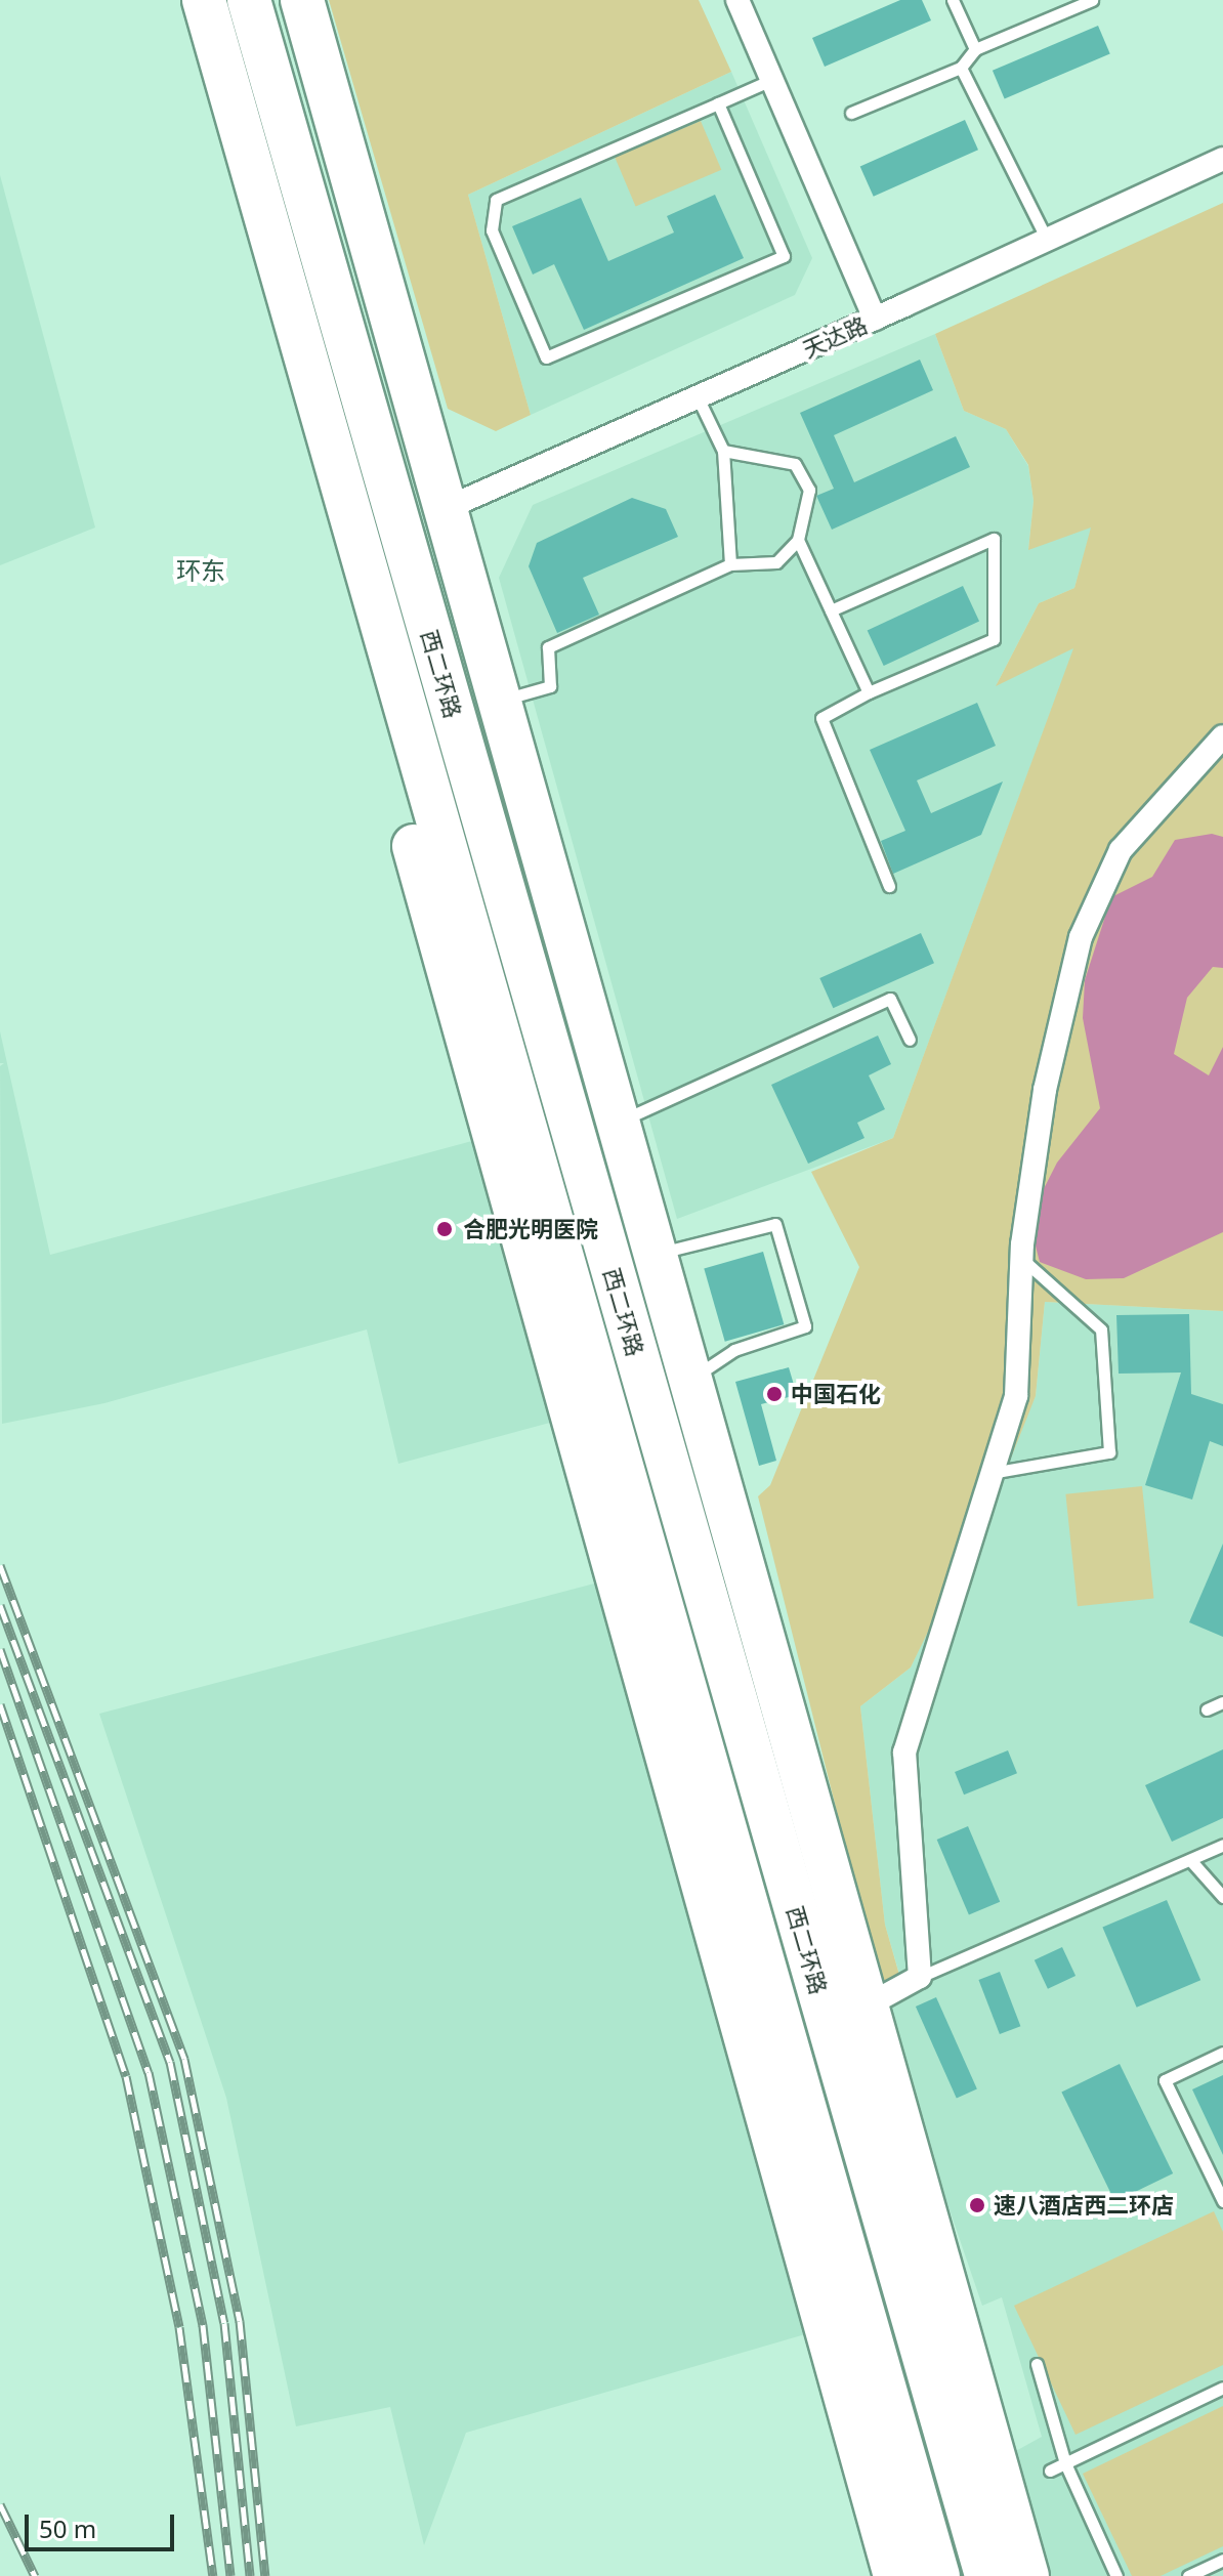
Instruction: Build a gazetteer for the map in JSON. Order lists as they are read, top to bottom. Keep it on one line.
{"streets":{"highway":["西二环路"],"street":["天达路"]},"crossings":[["天达路","西二环路"]],"districts":["环东"],"places":["合肥光明医院","中国石化","速八酒店西二环店"],"scale_bar":"50 m"}
